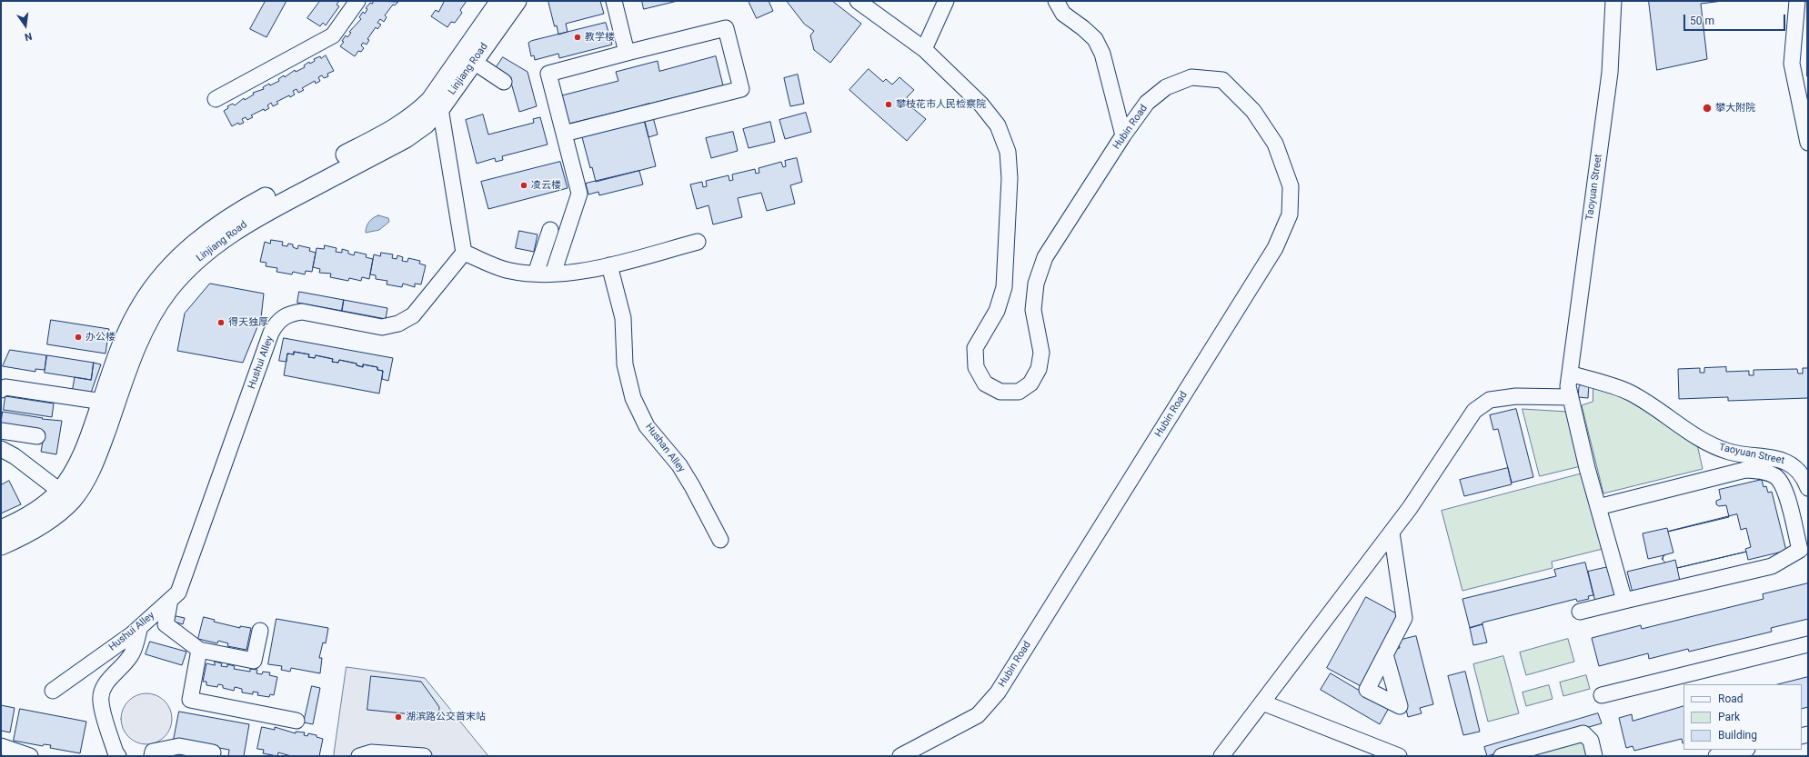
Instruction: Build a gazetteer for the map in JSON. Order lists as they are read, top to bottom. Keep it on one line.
{"streets":{"main road":["Linjiang Road"],"street":["Hubin Road","Taoyuan Street","Hushui Alley","Hushan Alley"]},"places":["教学楼","攀枝花市人民检察院","攀大附院","凌云楼","得天独厚","办公楼","湖滨路公交首末站"],"legend":["Road","Park","Building"],"scale_bar":"50 m","north":"bottom"}
